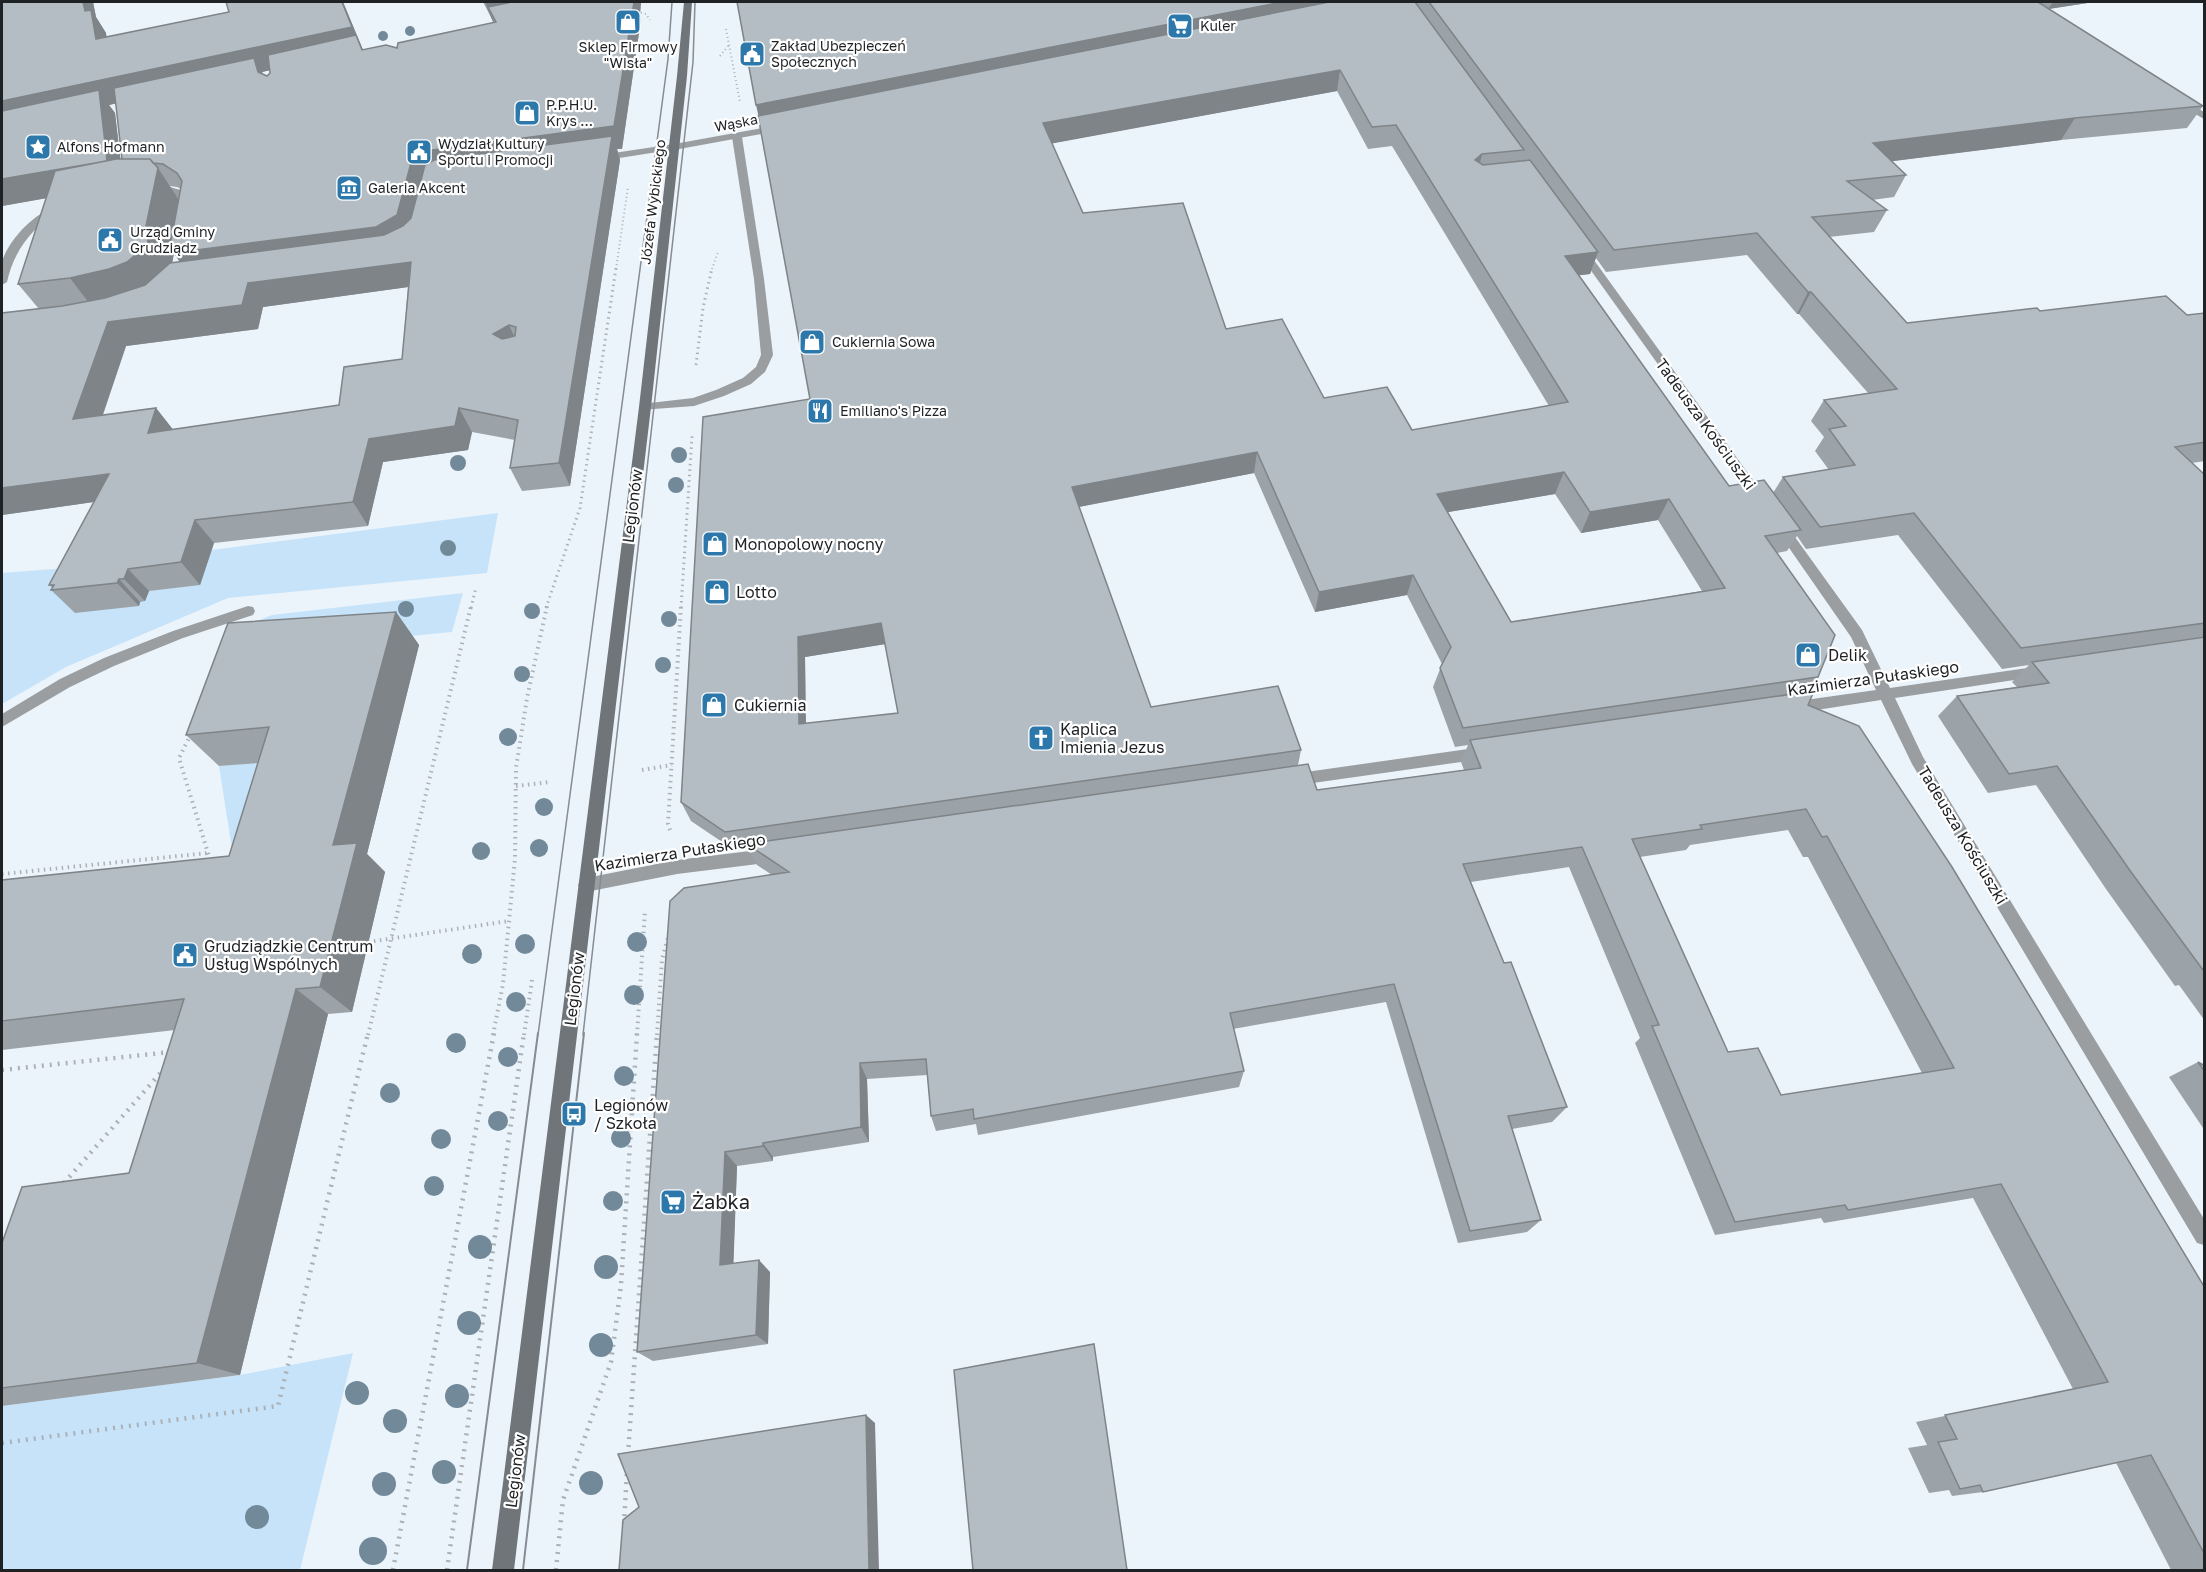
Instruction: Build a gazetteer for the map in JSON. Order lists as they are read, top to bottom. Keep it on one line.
{"streets":{"street":["Wąska","Józefa Wybickiego","Tadeusza Kościuszki","Legionów","Kazimierza Pułaskiego"]},"crossings":[["Wąska","Józefa Wybickiego"],["Józefa Wybickiego","Legionów"],["Tadeusza Kościuszki","Kazimierza Pułaskiego"],["Legionów","Kazimierza Pułaskiego"]],"places":{"shop":["Sklep Firmowy \"Wisła\"","P.P.H.U. Krys ...","Cukiernia Sowa","Monopolowy nocny","Lotto","Delik","Cukiernia"],"supermarket":["Kuler","Żabka"],"public building":["Zakład Ubezpieczeń Społecznych","Wydział Kultury Sportu i Promocji","Urząd Gminy Grudziądz","Grudziądzkie Centrum Usług Wspólnych"],"place":["Alfons Hofmann"],"museum":["Galeria Akcent"],"restaurant":["Emiliano's Pizza"],"church":["Kaplica Imienia Jezus"],"bus stop":["Legionów / Szkoła"]}}
